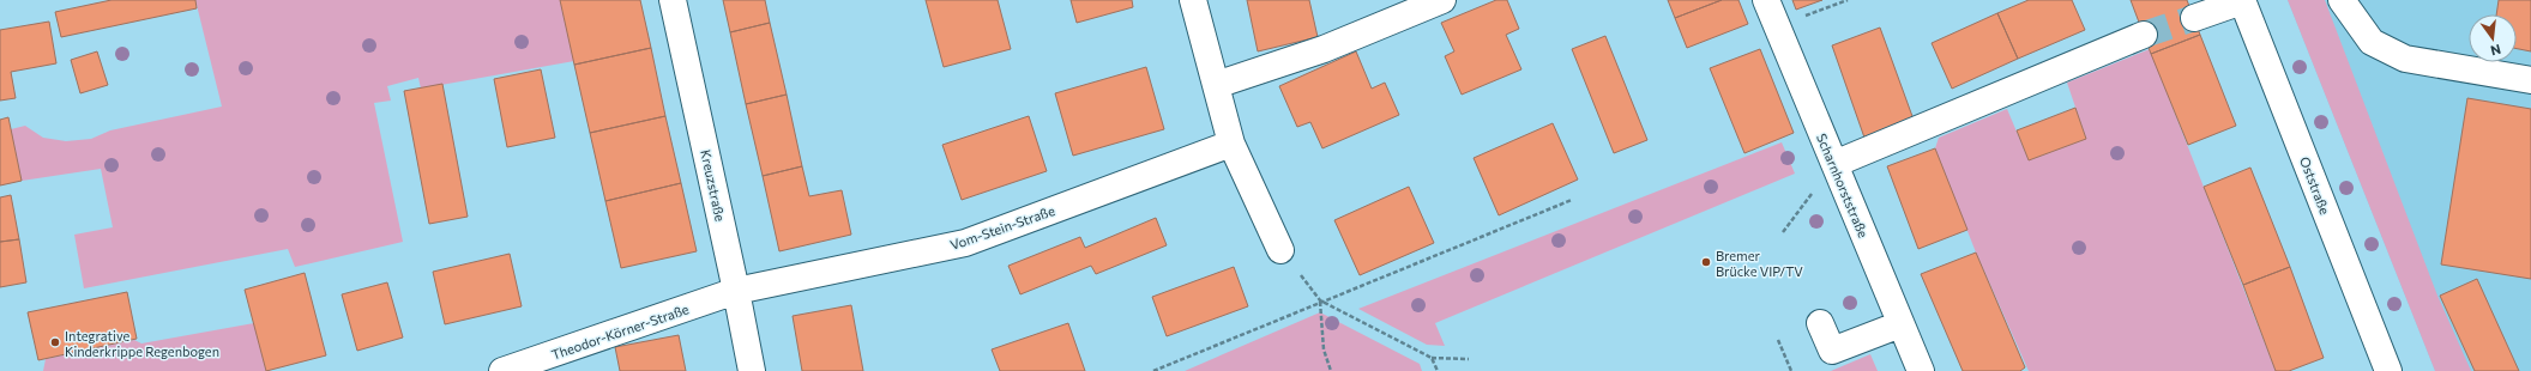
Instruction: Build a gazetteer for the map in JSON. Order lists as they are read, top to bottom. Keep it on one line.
{"streets":{"street":["Kreuzstraße","Scharnhorststraße","Oststraße","Vom-Stein-Straße","Theodor-Körner-Straße"]},"crossings":[["Kreuzstraße","Vom-Stein-Straße"],["Kreuzstraße","Theodor-Körner-Straße"],["Vom-Stein-Straße","Theodor-Körner-Straße"]],"places":["Bremer Brücke VIP/TV","Integrative Kinderkrippe Regenbogen"],"north":"bottom"}
